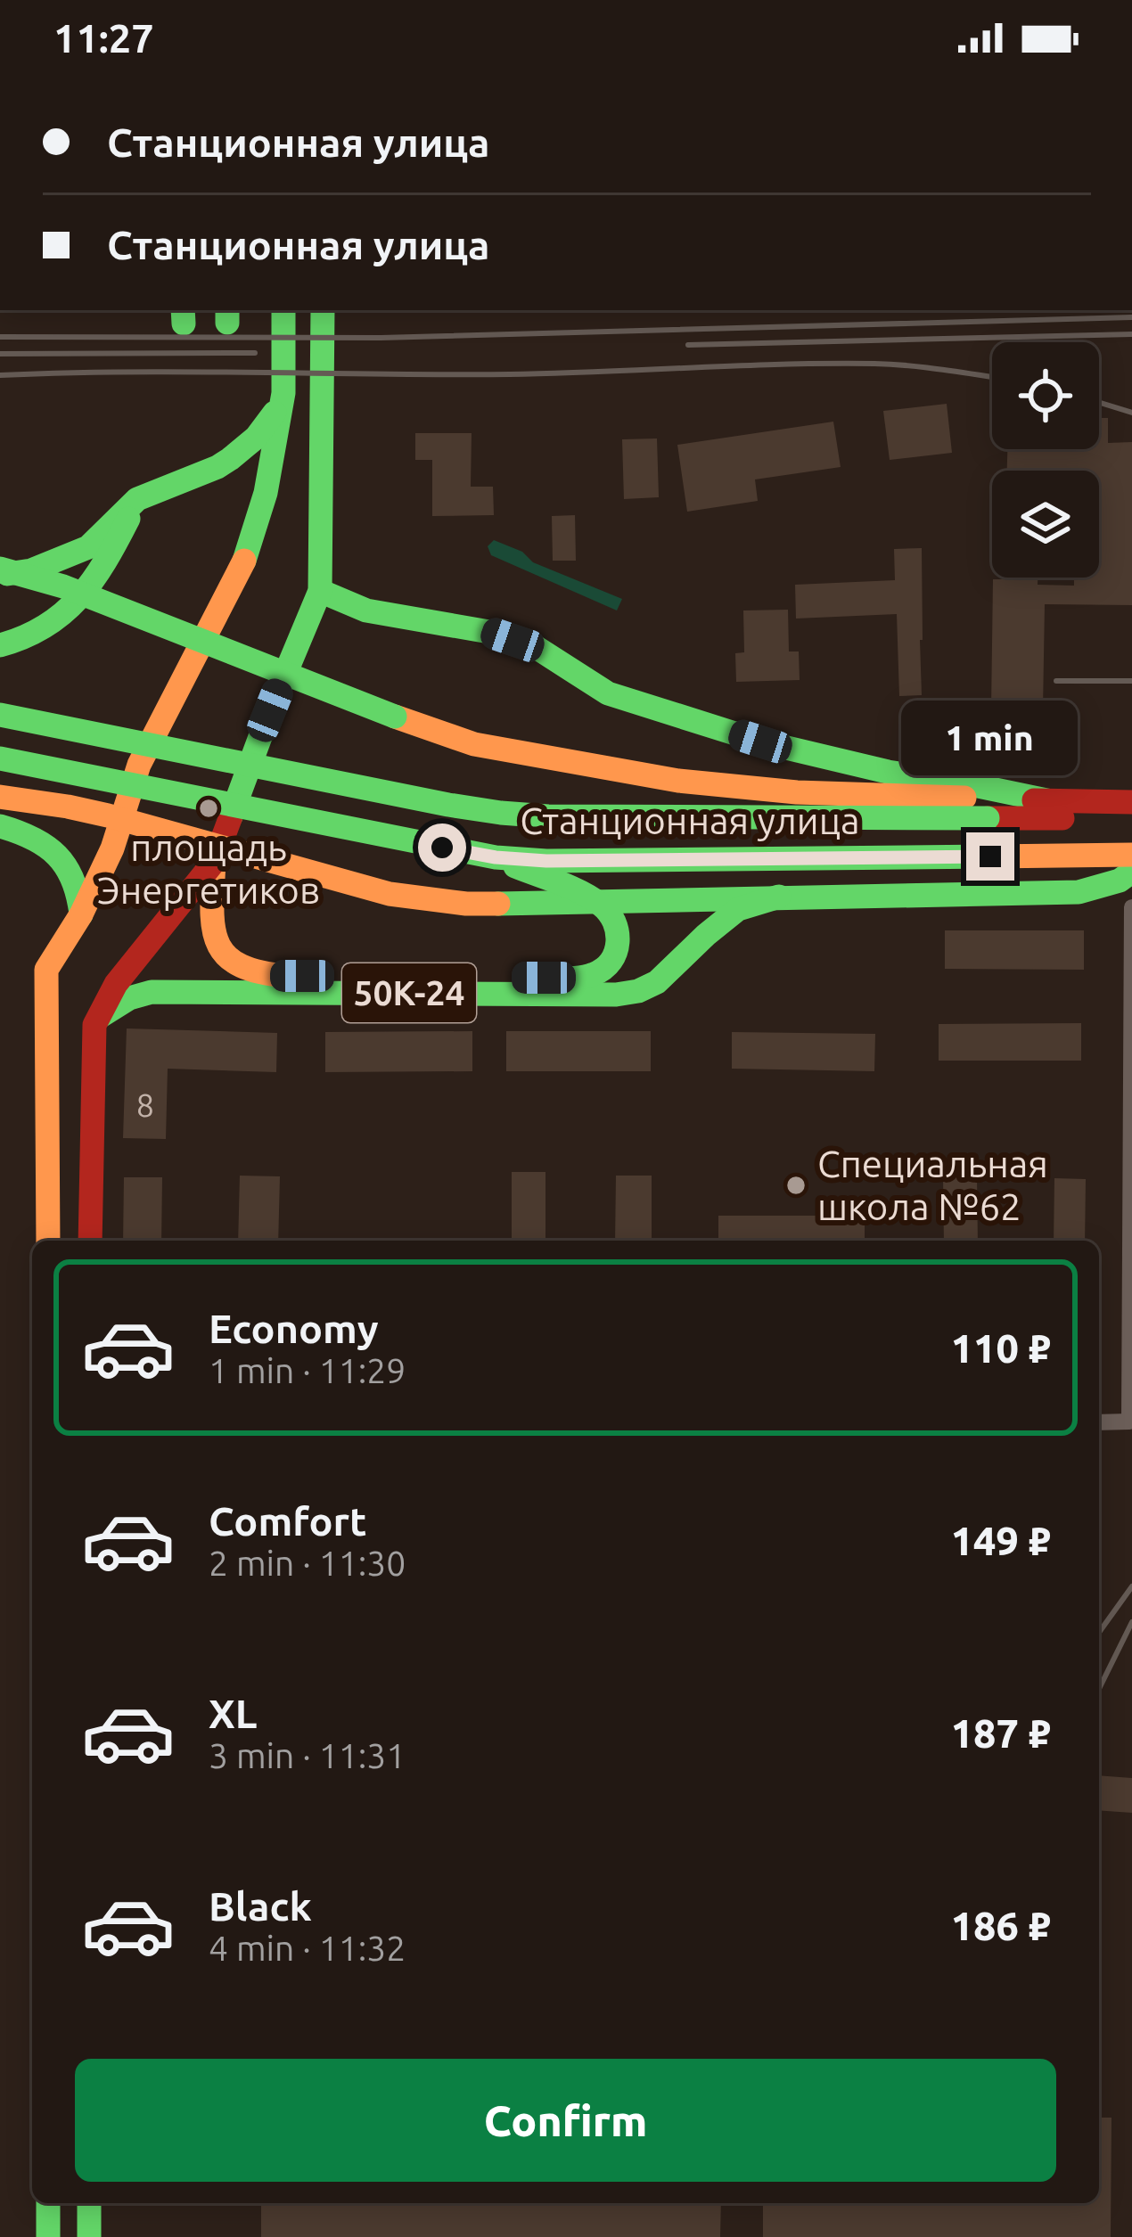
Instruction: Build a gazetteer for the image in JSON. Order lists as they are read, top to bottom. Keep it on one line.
{"streets":{"main road":["Станционная улица","50К-24"]},"places":["площадь Энергетиков","Специальная школа №62"],"house_numbers":["8"],"page":{"status":"11:27","banner":["Станционная улица","Станционная улица"],"bubble":"1 min","list":[{"name":"Economy","note":"1 min · 11:29","value":"110 ₽"},{"name":"Comfort","note":"2 min · 11:30","value":"149 ₽"},{"name":"XL","note":"3 min · 11:31","value":"187 ₽"},{"name":"Black","note":"4 min · 11:32","value":"186 ₽"}],"buttons":"Confirm"}}
